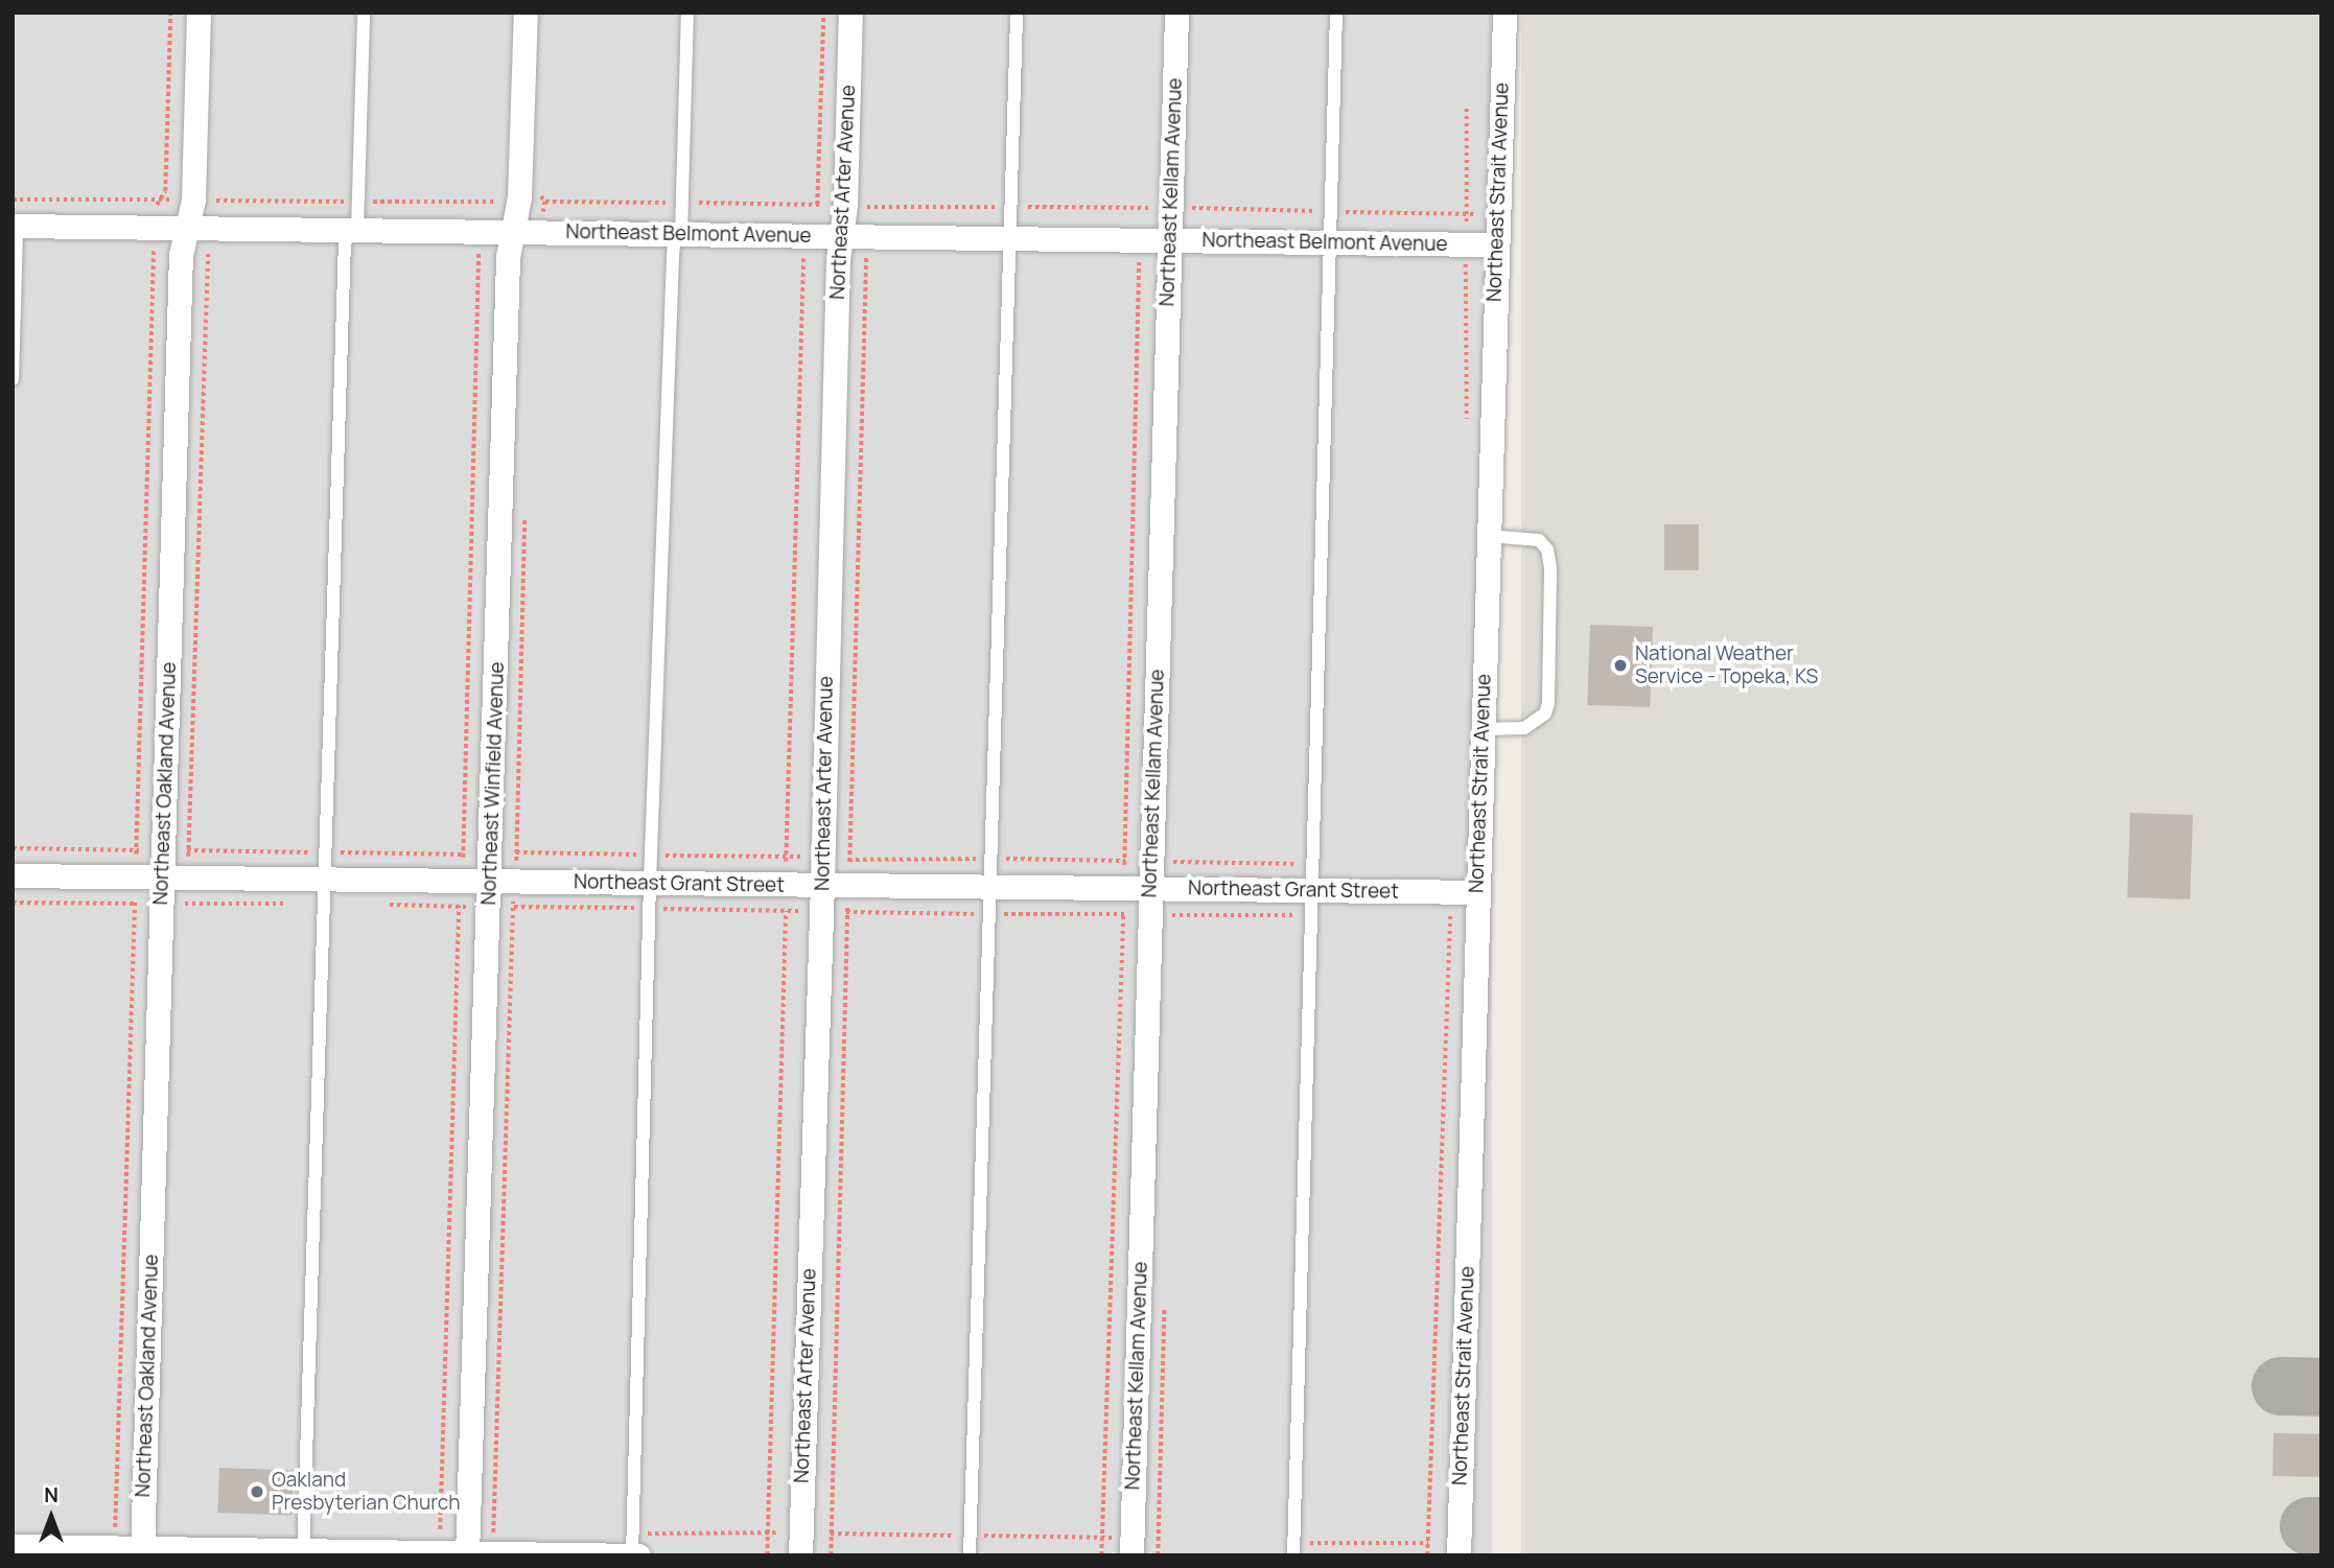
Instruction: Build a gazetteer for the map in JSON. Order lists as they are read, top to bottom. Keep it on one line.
{"streets":{"street":["Northeast Arter Avenue","Northeast Kellam Avenue","Northeast Strait Avenue","Northeast Belmont Avenue","Northeast Oakland Avenue","Northeast Winfield Avenue","Northeast Grant Street"]},"crossings":[["Northeast Arter Avenue","Northeast Belmont Avenue"],["Northeast Arter Avenue","Northeast Grant Street"],["Northeast Kellam Avenue","Northeast Belmont Avenue"],["Northeast Kellam Avenue","Northeast Grant Street"],["Northeast Strait Avenue","Northeast Belmont Avenue"],["Northeast Strait Avenue","Northeast Grant Street"],["Northeast Belmont Avenue","Northeast Oakland Avenue"],["Northeast Belmont Avenue","Northeast Winfield Avenue"],["Northeast Oakland Avenue","Northeast Grant Street"],["Northeast Winfield Avenue","Northeast Grant Street"]],"places":["National Weather Service - Topeka, KS","Oakland Presbyterian Church"],"north":"top"}
